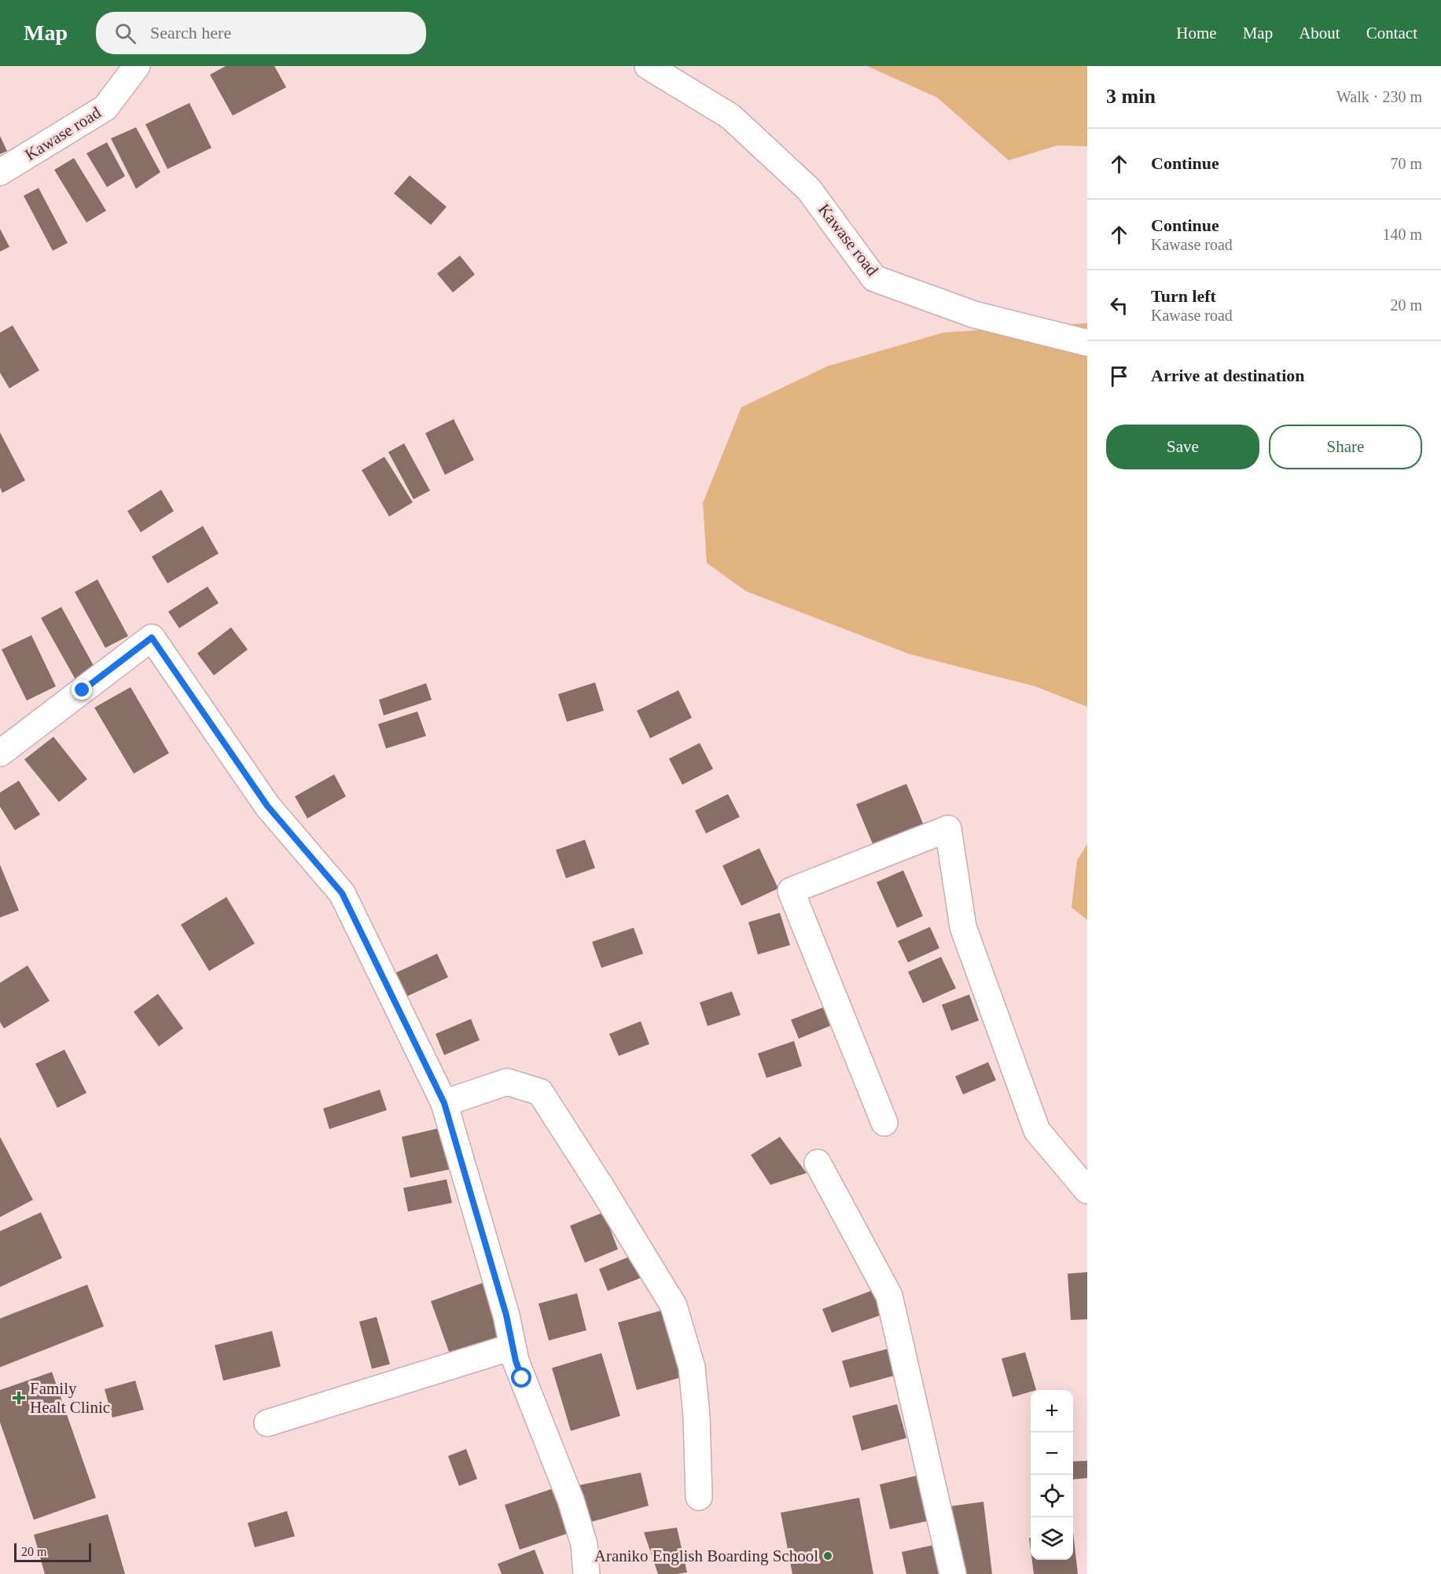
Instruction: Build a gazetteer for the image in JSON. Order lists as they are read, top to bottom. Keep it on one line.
{"streets":{"street":["Kawase road"]},"places":{"health":["Family Healt Clinic"],"other":["Araniko English Boarding School"]},"scale_bar":"20 m","page":{"header":"Map","search":"Search here","nav":["Home","Map","About","Contact"],"heading":["3 min","Walk · 230 m"],"list":[["Continue","70 m"],["Continue","Kawase road","140 m"],["Turn left","Kawase road","20 m"],"Arrive at destination"],"buttons":["Save","Share"],"map_buttons":["+","−"],"scale":"20 m"}}
